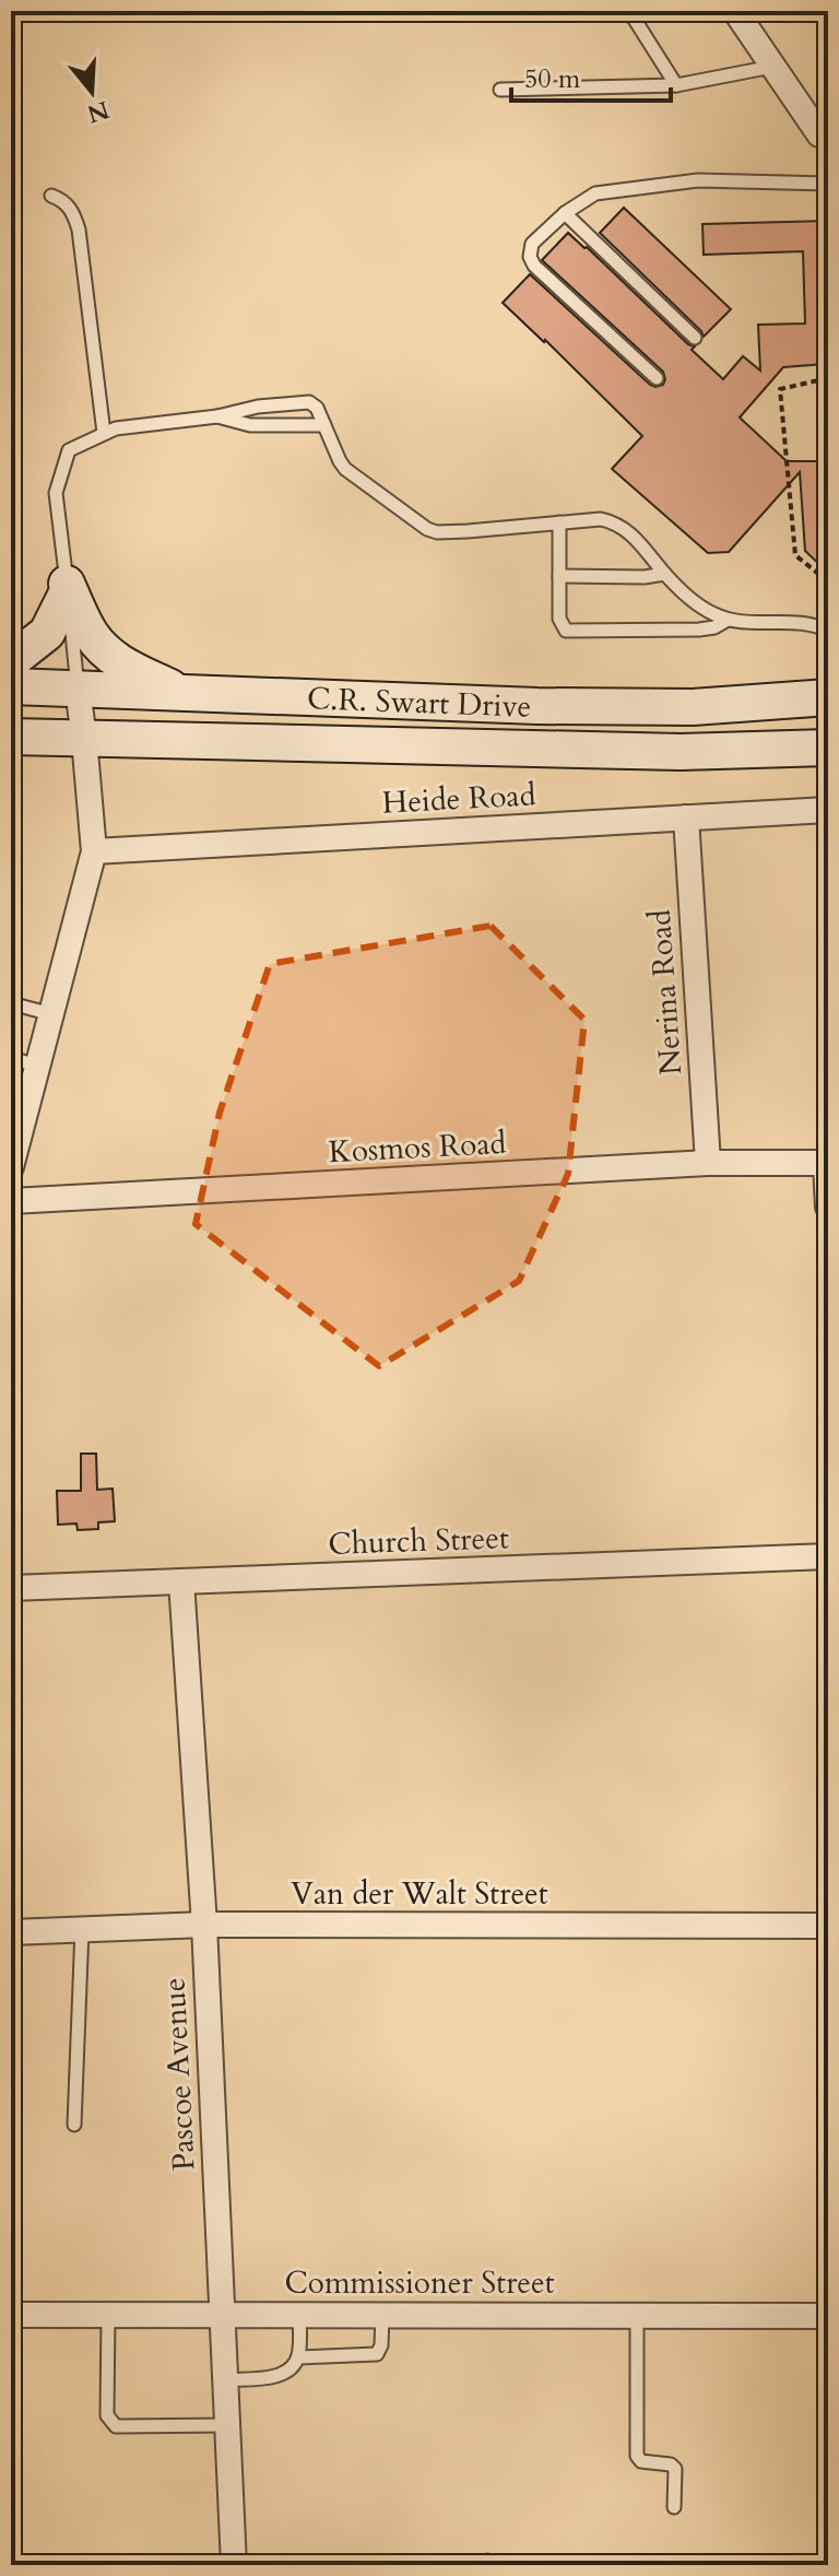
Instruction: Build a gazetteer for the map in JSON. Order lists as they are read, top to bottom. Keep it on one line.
{"streets":{"main road":["C.R. Swart Drive"],"street":["Heide Road","Nerina Road","Kosmos Road","Church Street","Van der Walt Street","Pascoe Avenue","Commissioner Street"]},"crossings":[["Heide Road","Nerina Road"],["Nerina Road","Kosmos Road"],["Church Street","Pascoe Avenue"],["Van der Walt Street","Pascoe Avenue"],["Pascoe Avenue","Commissioner Street"]],"scale_bar":"50 m","north":"bottom"}
